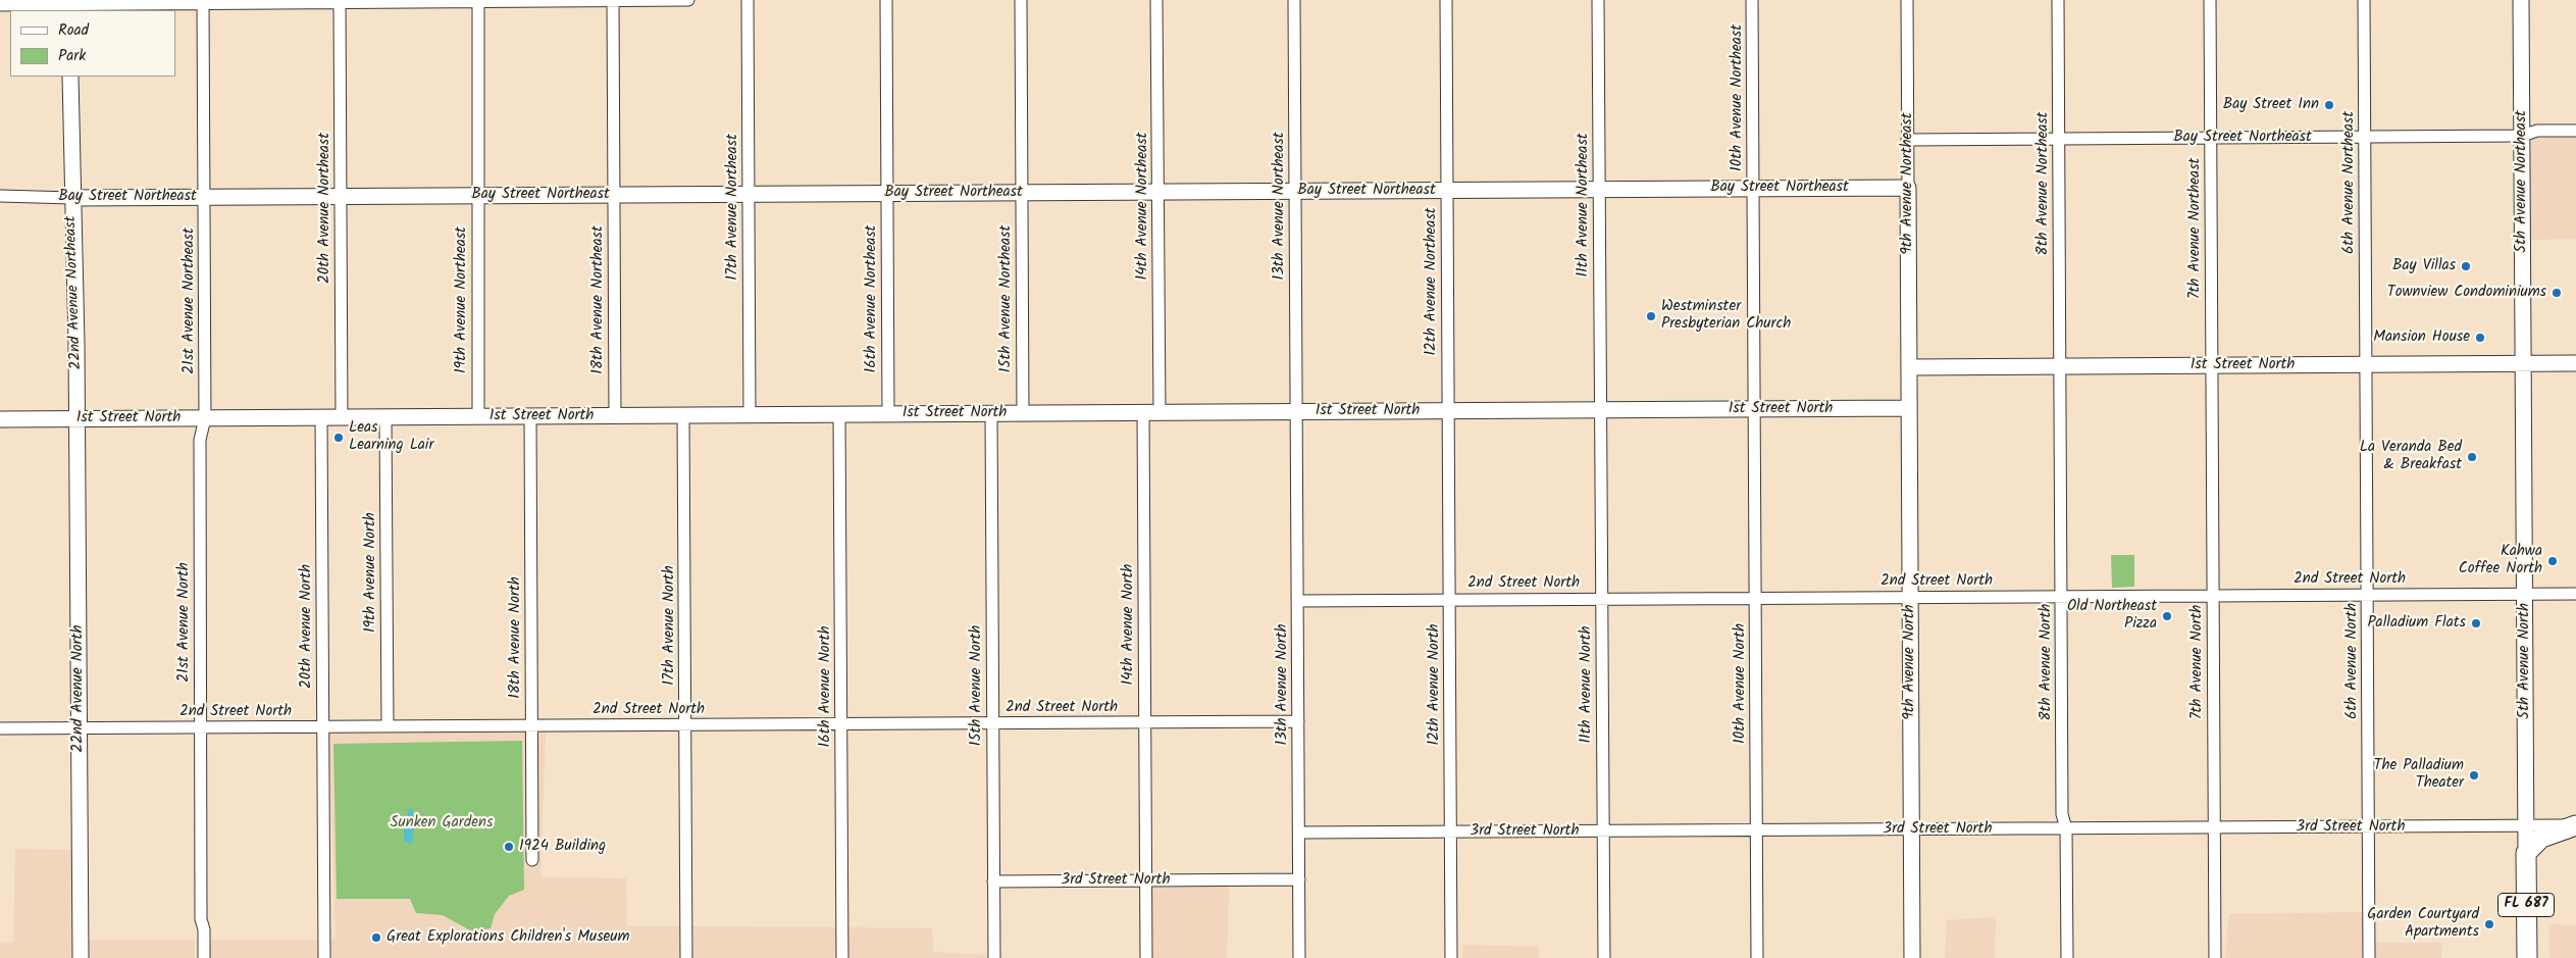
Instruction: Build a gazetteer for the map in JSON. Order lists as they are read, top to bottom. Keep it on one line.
{"streets":{"main road":["5th Avenue North","3rd Street North","FL 687"],"street":["10th Avenue Northeast","Bay Street Northeast","5th Avenue Northeast","6th Avenue Northeast","9th Avenue Northeast","8th Avenue Northeast","11th Avenue Northeast","14th Avenue Northeast","13th Avenue Northeast","17th Avenue Northeast","20th Avenue Northeast","7th Avenue Northeast","12th Avenue Northeast","22nd Avenue Northeast","16th Avenue Northeast","15th Avenue Northeast","19th Avenue Northeast","18th Avenue Northeast","21st Avenue Northeast","1st Street North","19th Avenue North","2nd Street North","21st Avenue North","14th Avenue North","17th Avenue North","20th Avenue North","18th Avenue North","6th Avenue North","9th Avenue North","8th Avenue North","7th Avenue North","10th Avenue North","13th Avenue North","12th Avenue North","11th Avenue North","15th Avenue North","16th Avenue North","22nd Avenue North"]},"crossings":[["10th Avenue Northeast","Bay Street Northeast"],["10th Avenue Northeast","1st Street North"],["10th Avenue Northeast","10th Avenue North"],["Bay Street Northeast","5th Avenue Northeast"],["Bay Street Northeast","6th Avenue Northeast"],["Bay Street Northeast","9th Avenue Northeast"],["Bay Street Northeast","8th Avenue Northeast"],["Bay Street Northeast","11th Avenue Northeast"],["Bay Street Northeast","14th Avenue Northeast"],["Bay Street Northeast","13th Avenue Northeast"],["Bay Street Northeast","17th Avenue Northeast"],["Bay Street Northeast","20th Avenue Northeast"],["Bay Street Northeast","7th Avenue Northeast"],["Bay Street Northeast","12th Avenue Northeast"],["Bay Street Northeast","22nd Avenue Northeast"],["Bay Street Northeast","16th Avenue Northeast"],["Bay Street Northeast","15th Avenue Northeast"],["Bay Street Northeast","19th Avenue Northeast"],["Bay Street Northeast","18th Avenue Northeast"],["Bay Street Northeast","21st Avenue Northeast"],["5th Avenue Northeast","1st Street North"],["5th Avenue Northeast","5th Avenue North"],["6th Avenue Northeast","1st Street North"],["6th Avenue Northeast","6th Avenue North"],["9th Avenue Northeast","1st Street North"],["9th Avenue Northeast","9th Avenue North"],["8th Avenue Northeast","1st Street North"],["8th Avenue Northeast","8th Avenue North"],["11th Avenue Northeast","1st Street North"],["11th Avenue Northeast","11th Avenue North"],["14th Avenue Northeast","1st Street North"],["13th Avenue Northeast","1st Street North"],["13th Avenue Northeast","13th Avenue North"],["17th Avenue Northeast","1st Street North"],["20th Avenue Northeast","1st Street North"],["7th Avenue Northeast","1st Street North"],["7th Avenue Northeast","7th Avenue North"],["12th Avenue Northeast","1st Street North"],["12th Avenue Northeast","12th Avenue North"],["22nd Avenue Northeast","1st Street North"],["22nd Avenue Northeast","22nd Avenue North"],["16th Avenue Northeast","1st Street North"],["15th Avenue Northeast","1st Street North"],["19th Avenue Northeast","1st Street North"],["18th Avenue Northeast","1st Street North"],["21st Avenue Northeast","1st Street North"],["21st Avenue Northeast","21st Avenue North"],["1st Street North","19th Avenue North"],["1st Street North","21st Avenue North"],["1st Street North","14th Avenue North"],["1st Street North","17th Avenue North"],["1st Street North","20th Avenue North"],["1st Street North","18th Avenue North"],["1st Street North","6th Avenue North"],["1st Street North","5th Avenue North"],["1st Street North","9th Avenue North"],["1st Street North","8th Avenue North"],["1st Street North","7th Avenue North"],["1st Street North","10th Avenue North"],["1st Street North","13th Avenue North"],["1st Street North","12th Avenue North"],["1st Street North","11th Avenue North"],["1st Street North","15th Avenue North"],["1st Street North","16th Avenue North"],["1st Street North","22nd Avenue North"],["19th Avenue North","2nd Street North"],["2nd Street North","21st Avenue North"],["2nd Street North","14th Avenue North"],["2nd Street North","17th Avenue North"],["2nd Street North","20th Avenue North"],["2nd Street North","18th Avenue North"],["2nd Street North","6th Avenue North"],["2nd Street North","5th Avenue North"],["2nd Street North","9th Avenue North"],["2nd Street North","8th Avenue North"],["2nd Street North","7th Avenue North"],["2nd Street North","10th Avenue North"],["2nd Street North","13th Avenue North"],["2nd Street North","12th Avenue North"],["2nd Street North","11th Avenue North"],["2nd Street North","15th Avenue North"],["2nd Street North","16th Avenue North"],["2nd Street North","22nd Avenue North"],["14th Avenue North","3rd Street North"],["6th Avenue North","3rd Street North"],["5th Avenue North","3rd Street North"],["9th Avenue North","3rd Street North"],["8th Avenue North","3rd Street North"],["7th Avenue North","3rd Street North"],["10th Avenue North","3rd Street North"],["13th Avenue North","3rd Street North"],["12th Avenue North","3rd Street North"],["11th Avenue North","3rd Street North"],["15th Avenue North","3rd Street North"]],"parks":["Sunken Gardens"],"places":["Bay Street Inn","Bay Villas","Townview Condominiums","Westminster Presbyterian Church","Mansion House","Leas Learning Lair","La Veranda Bed & Breakfast","Kahwa Coffee North","Old Northeast Pizza","Palladium Flats","The Palladium Theater","1924 Building","Garden Courtyard Apartments","Great Explorations Children's Museum"],"legend":["Road","Park"]}
